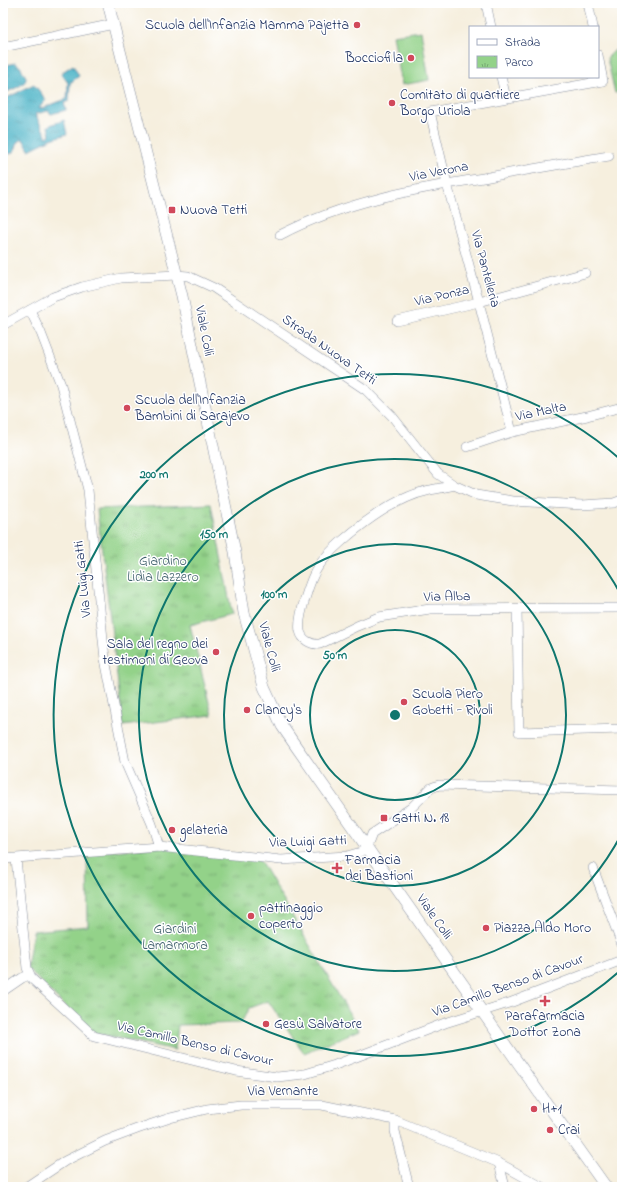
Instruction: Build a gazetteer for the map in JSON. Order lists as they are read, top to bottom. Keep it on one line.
{"streets":{"street":["Via Verona","Via Pantelleria","Via Ponza","Viale Colli","Strada Nuova Tetti","Via Malta","Via Luigi Gatti","Via Alba","Via Camillo Benso di Cavour","Via Vernante"]},"crossings":[["Via Verona","Via Pantelleria"],["Via Pantelleria","Via Ponza"],["Via Pantelleria","Via Malta"],["Viale Colli","Strada Nuova Tetti"],["Viale Colli","Via Luigi Gatti"],["Viale Colli","Via Camillo Benso di Cavour"],["Strada Nuova Tetti","Via Luigi Gatti"],["Strada Nuova Tetti","Via Alba"]],"parks":["Giardino Lidia Lazzero","Giardini Lamarmora"],"places":{"other":["Scuola dell'Infanzia Mamma Pajetta","Bocciofila","Comitato di quartiere Borgo Uriola","Scuola dell'Infanzia Bambini di Sarajevo","Sala del regno dei testimoni di Geova","Scuola Piero Gobetti - Rivoli","Clancy's","gelateria","pattinaggio coperto","Piazza Aldo Moro","Gesù Salvatore","H+1","Crai"],"transit":["Nuova Tetti","Gatti N. 18"],"health":["Farmacia dei Bastioni","Parafarmacia Dottor Zona"]},"legend":["Strada","Parco"],"rings":["200 m","150 m","100 m","50 m"]}
